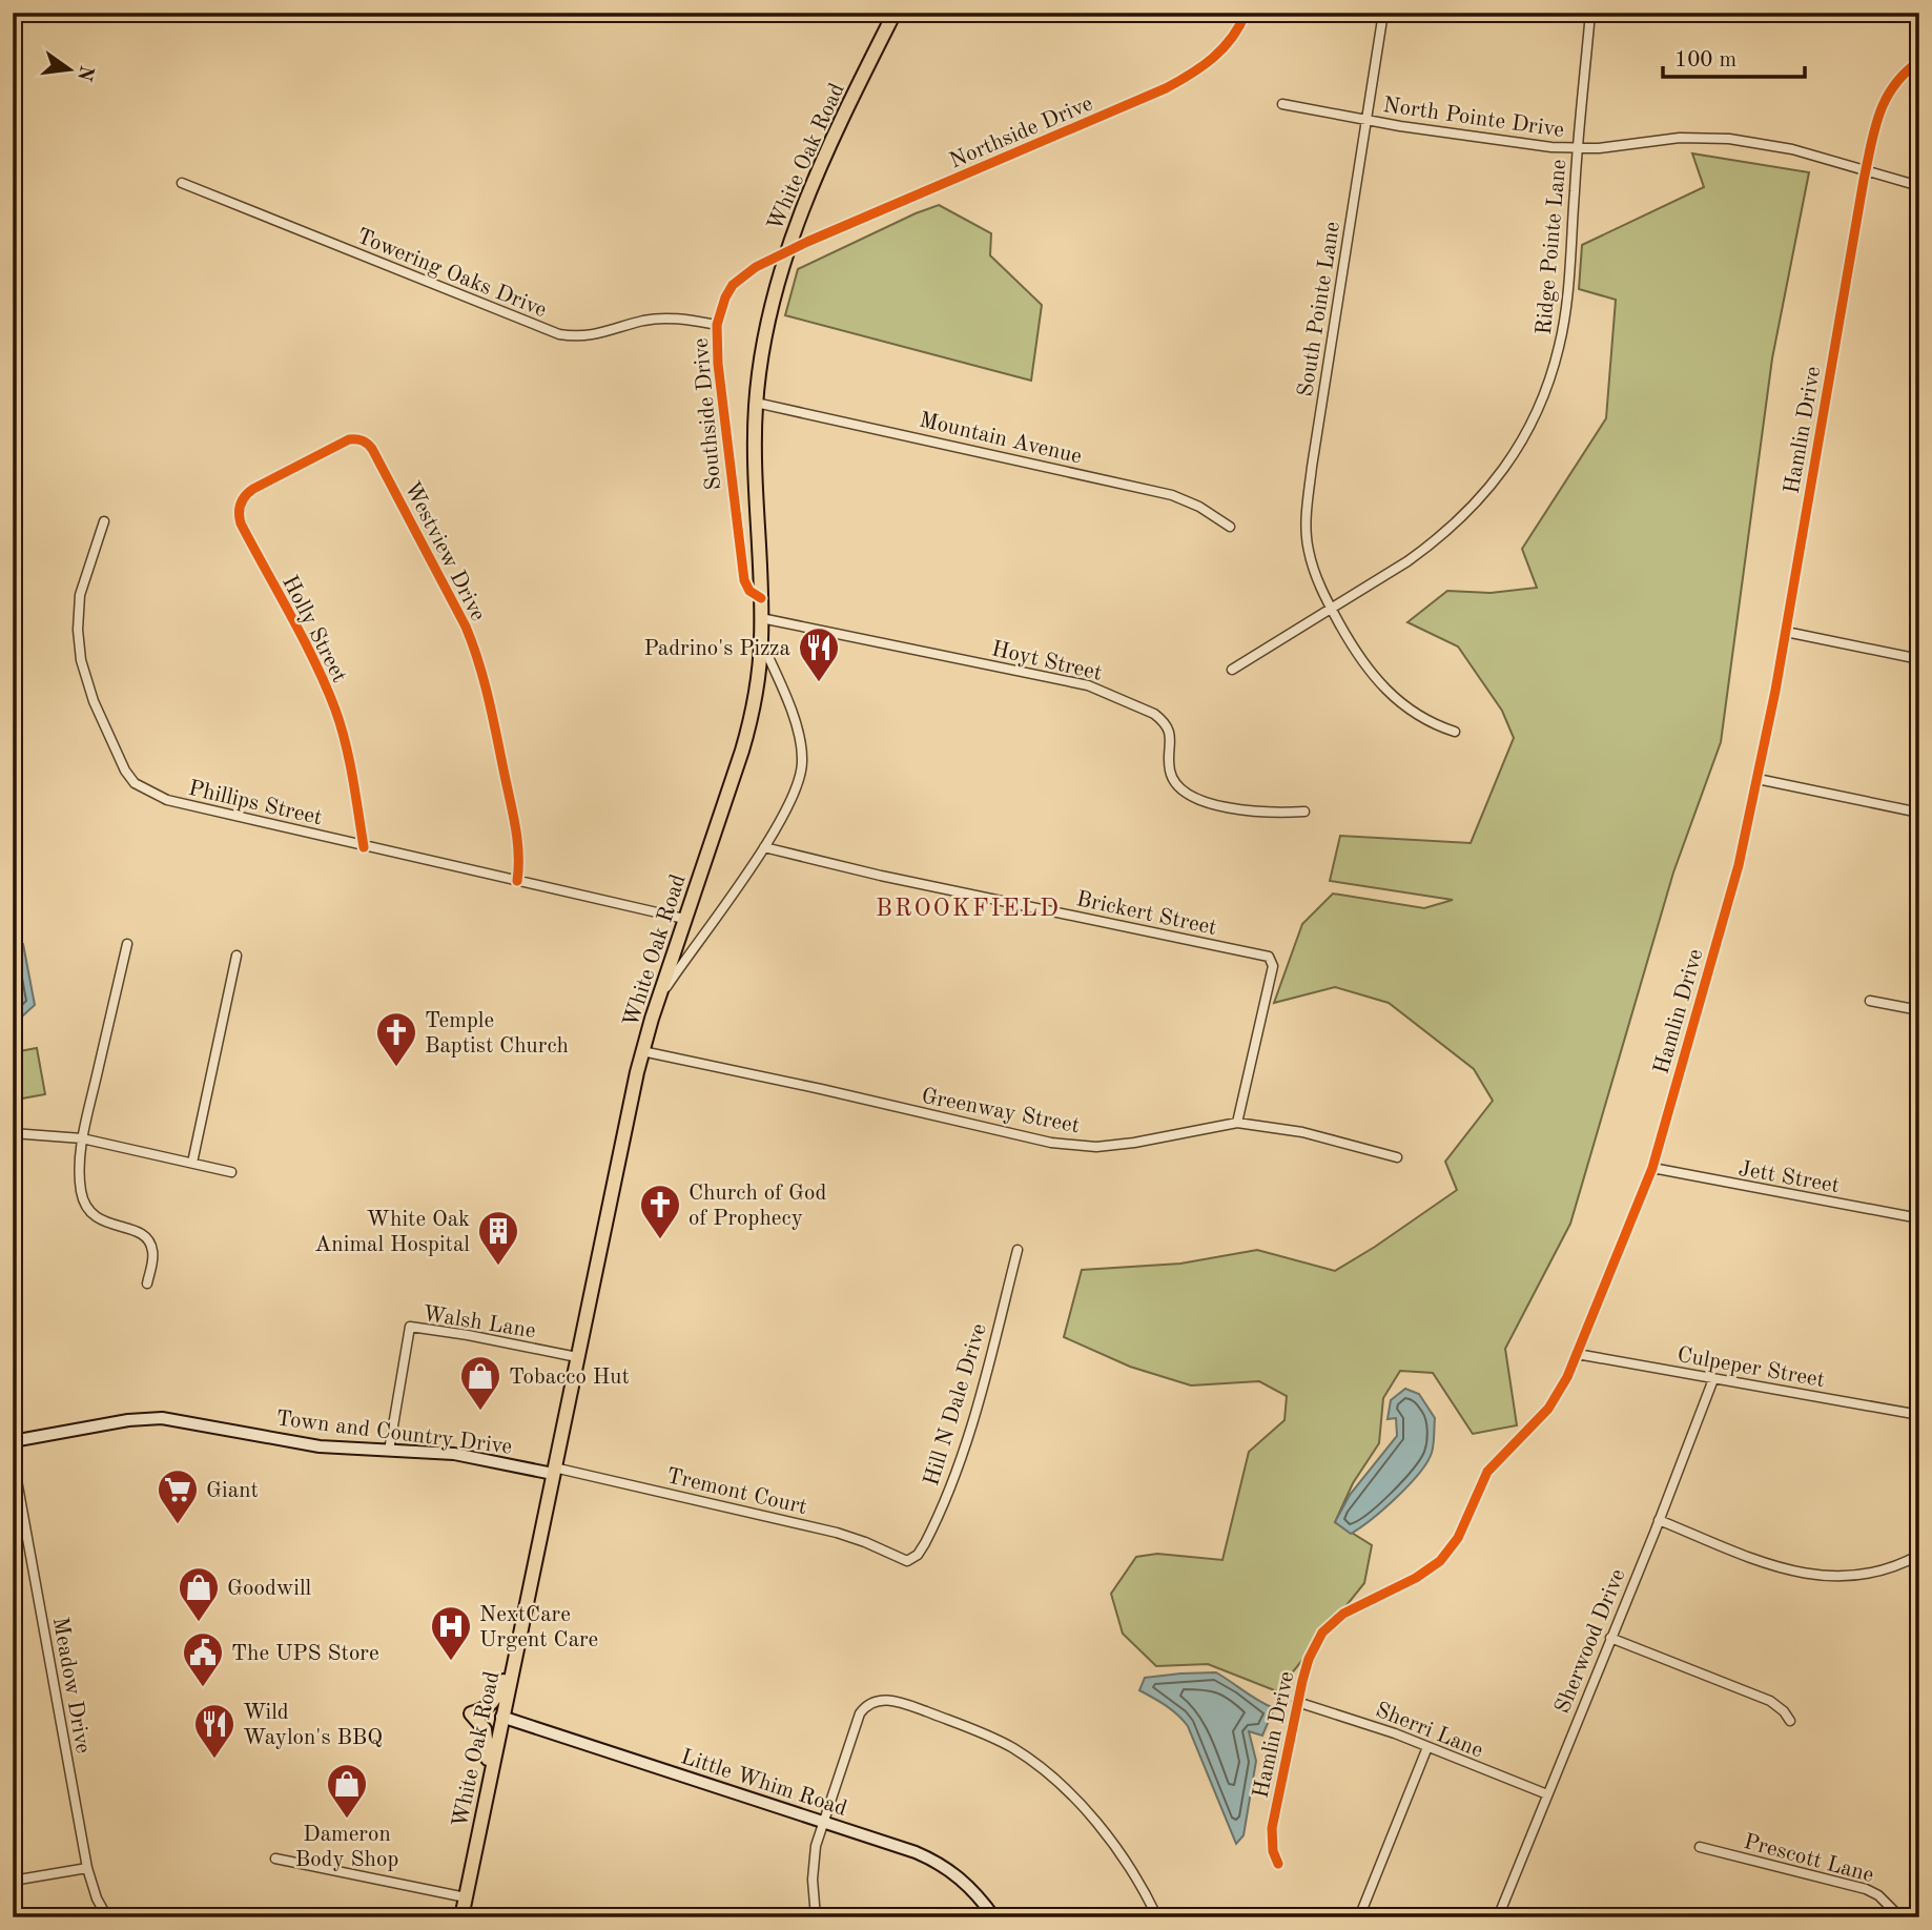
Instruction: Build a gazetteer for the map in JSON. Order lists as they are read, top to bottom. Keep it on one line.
{"streets":{"main road":["White Oak Road"],"street":["North Pointe Drive","Northside Drive","Ridge Pointe Lane","Towering Oaks Drive","South Pointe Lane","Southside Drive","Hamlin Drive","Mountain Avenue","Westview Drive","Holly Street","Hoyt Street","Phillips Street","Brickert Street","Greenway Street","Jett Street","Walsh Lane","Culpeper Street","Hill N Dale Drive","Town and Country Drive","Tremont Court","Sherwood Drive","Meadow Drive","Sherri Lane","Little Whim Road","Prescott Lane"]},"crossings":[["North Pointe Drive","Ridge Pointe Lane"],["North Pointe Drive","South Pointe Lane"],["North Pointe Drive","Hamlin Drive"],["Northside Drive","White Oak Road"],["Northside Drive","Southside Drive"],["White Oak Road","Southside Drive"],["White Oak Road","Mountain Avenue"],["White Oak Road","Hoyt Street"],["White Oak Road","Phillips Street"],["White Oak Road","Greenway Street"],["White Oak Road","Walsh Lane"],["White Oak Road","Town and Country Drive"],["White Oak Road","Tremont Court"],["White Oak Road","Little Whim Road"],["Ridge Pointe Lane","South Pointe Lane"],["Towering Oaks Drive","Southside Drive"],["Hamlin Drive","Jett Street"],["Hamlin Drive","Culpeper Street"],["Hamlin Drive","Sherri Lane"],["Westview Drive","Holly Street"],["Westview Drive","Phillips Street"],["Holly Street","Phillips Street"],["Brickert Street","Greenway Street"],["Walsh Lane","Town and Country Drive"],["Culpeper Street","Sherwood Drive"],["Hill N Dale Drive","Tremont Court"],["Town and Country Drive","Tremont Court"],["Sherwood Drive","Sherri Lane"]],"districts":["BROOKFIELD"],"places":{"restaurant":["Padrino's Pizza","Wild Waylon's BBQ"],"church":["Temple Baptist Church","Church of God of Prophecy"],"building":["White Oak Animal Hospital"],"shop":["Tobacco Hut","Goodwill","Dameron Body Shop"],"supermarket":["Giant"],"hospital":["NextCare Urgent Care"],"public building":["The UPS Store"]},"scale_bar":"100 m","north":"right"}
